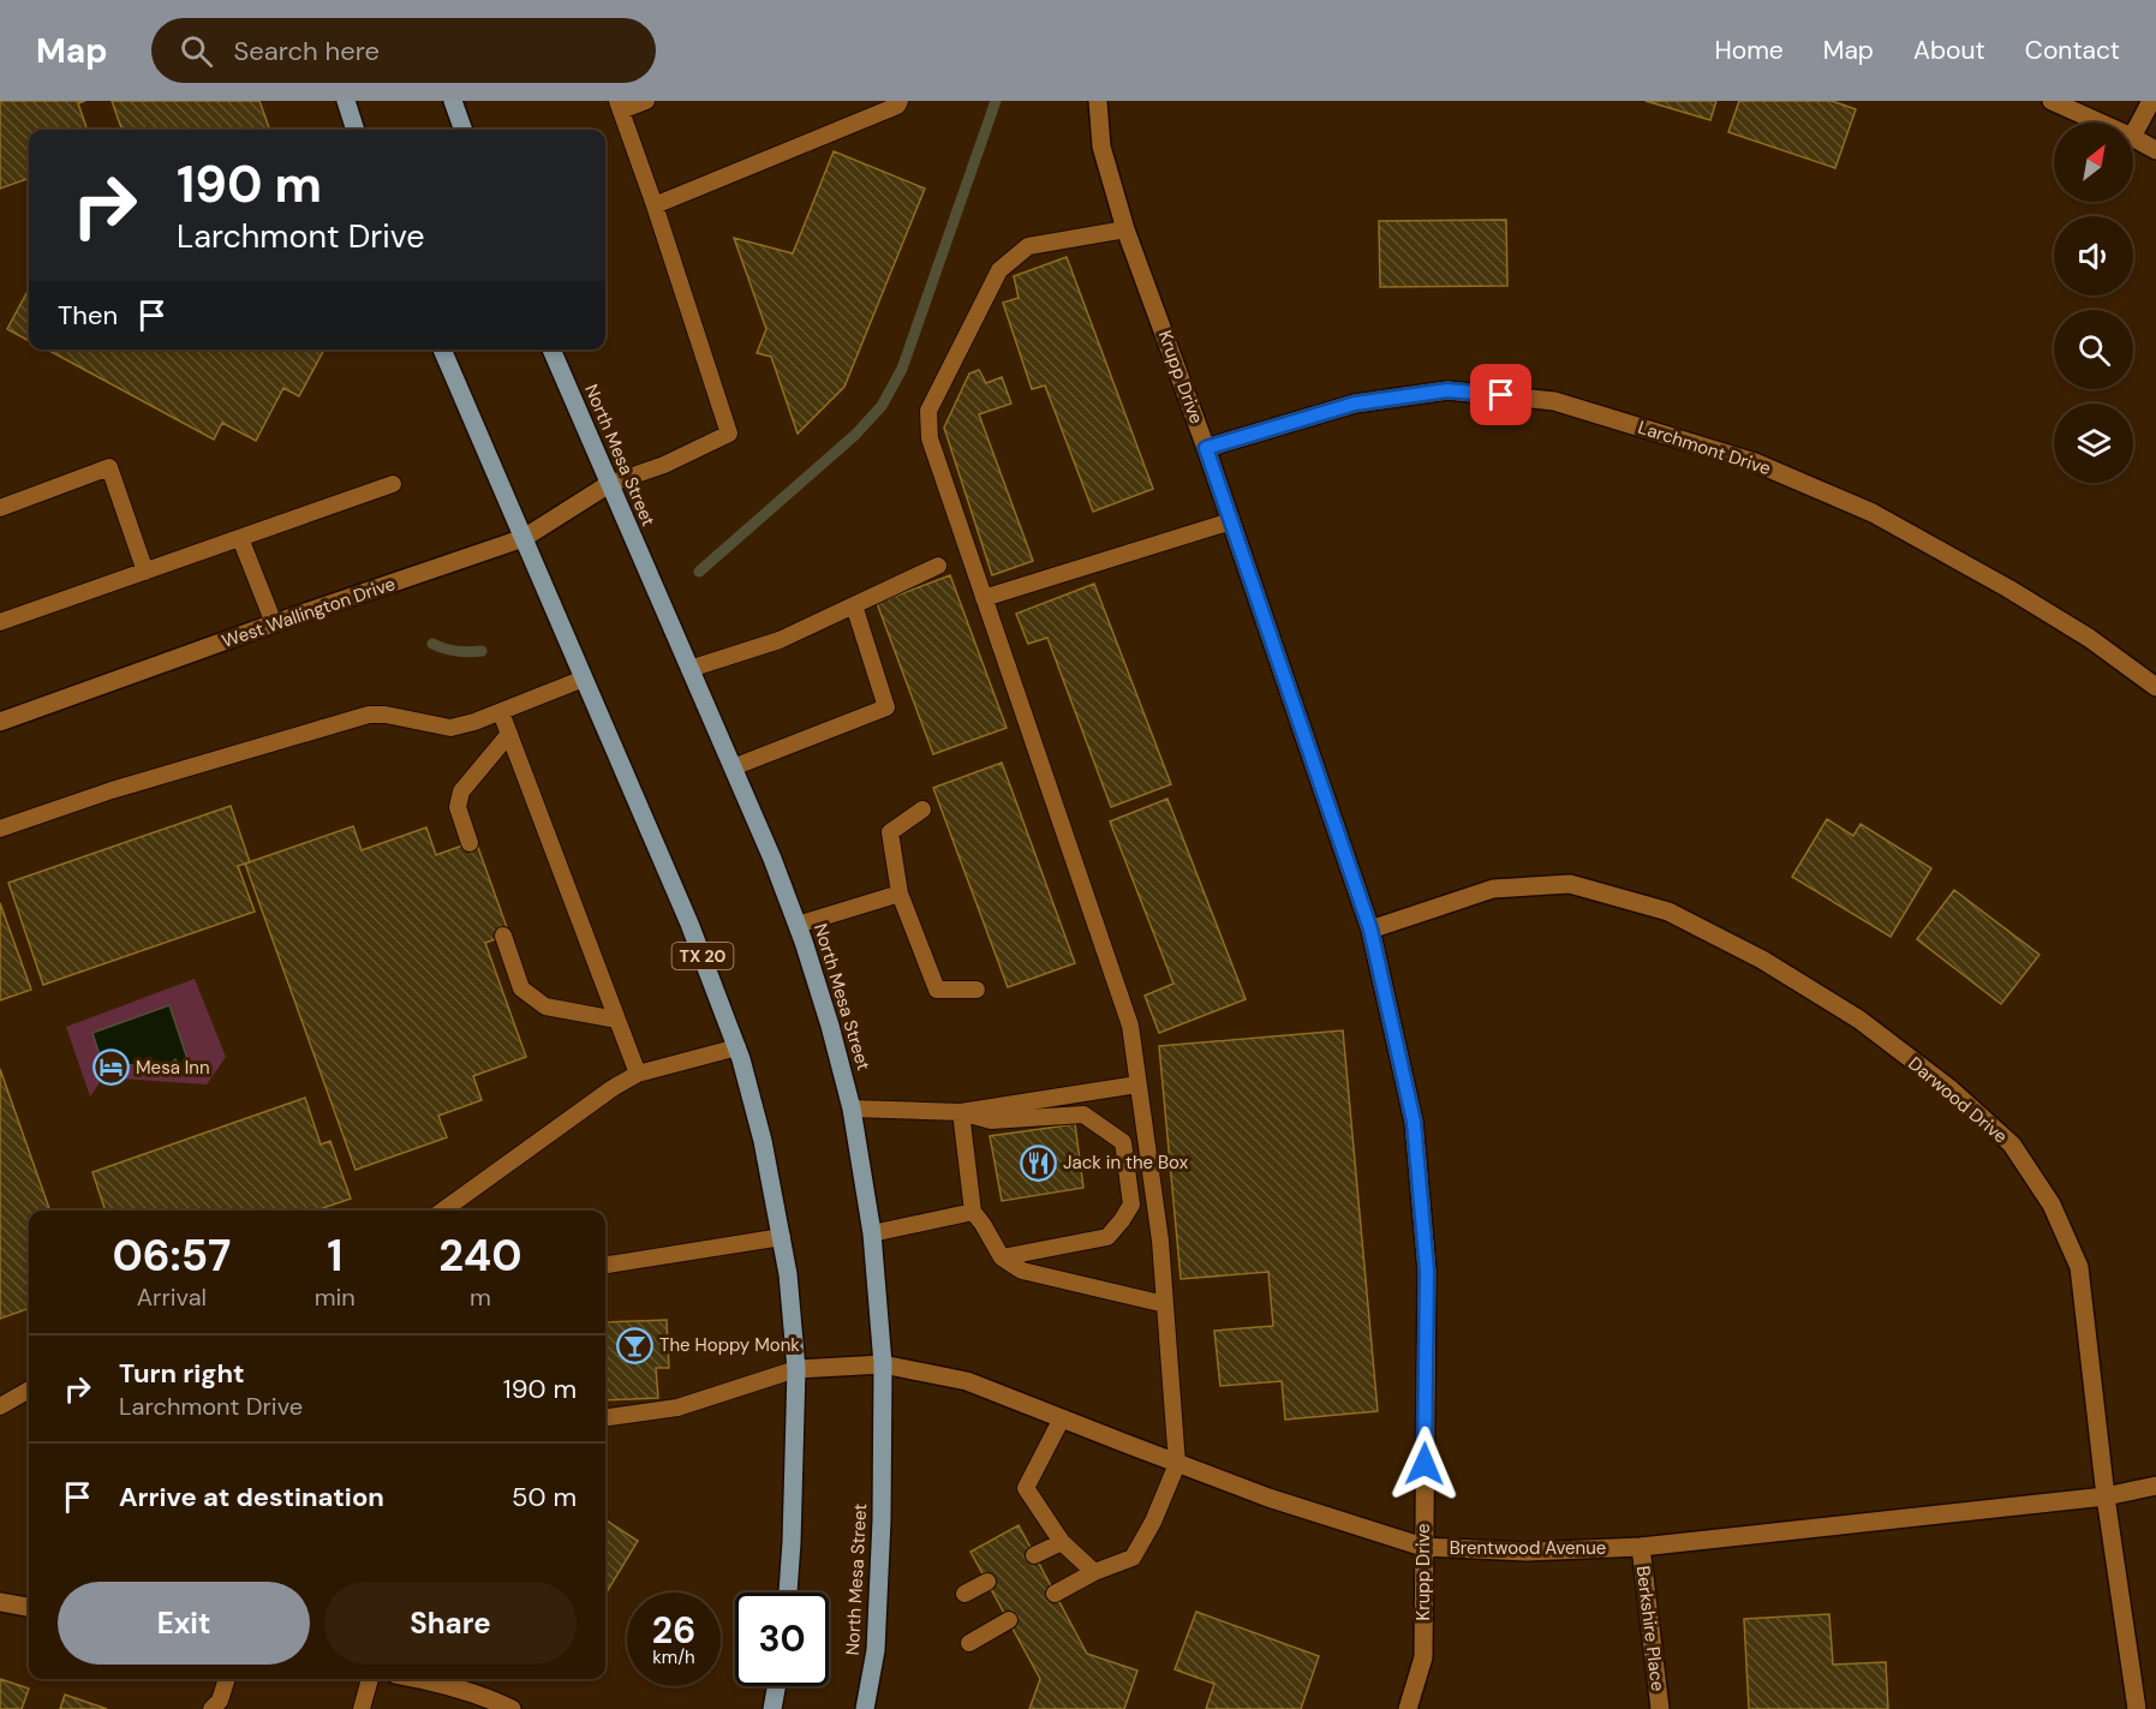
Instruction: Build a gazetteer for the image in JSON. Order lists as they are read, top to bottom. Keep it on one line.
{"streets":{"main road":["North Mesa Street","TX 20"],"street":["Krupp Drive","Larchmont Drive","West Wallington Drive","Darwood Drive","Brentwood Avenue","Berkshire Place"]},"crossings":[["Krupp Drive","Larchmont Drive"],["Krupp Drive","Darwood Drive"],["Krupp Drive","Brentwood Avenue"],["North Mesa Street","West Wallington Drive"],["North Mesa Street","Brentwood Avenue"],["West Wallington Drive","TX 20"],["TX 20","Brentwood Avenue"],["Darwood Drive","Brentwood Avenue"],["Brentwood Avenue","Berkshire Place"]],"places":{"hotel":["Mesa Inn"],"restaurant":["Jack in the Box"],"bar":["The Hoppy Monk"]},"north":"top right","page":{"header":"Map","search":"Search here","nav":["Home","Map","About","Contact"],"turn":["190 m","Larchmont Drive"],"then":"Then","eta":["06:57","Arrival","1","min","240","m"],"list":[{"name":"Turn right","note":"Larchmont Drive","value":"190 m"},{"name":"Arrive at destination","value":"50 m"}],"buttons":["Exit","Share"],"speed":"26 km/h","limit":"30"}}
